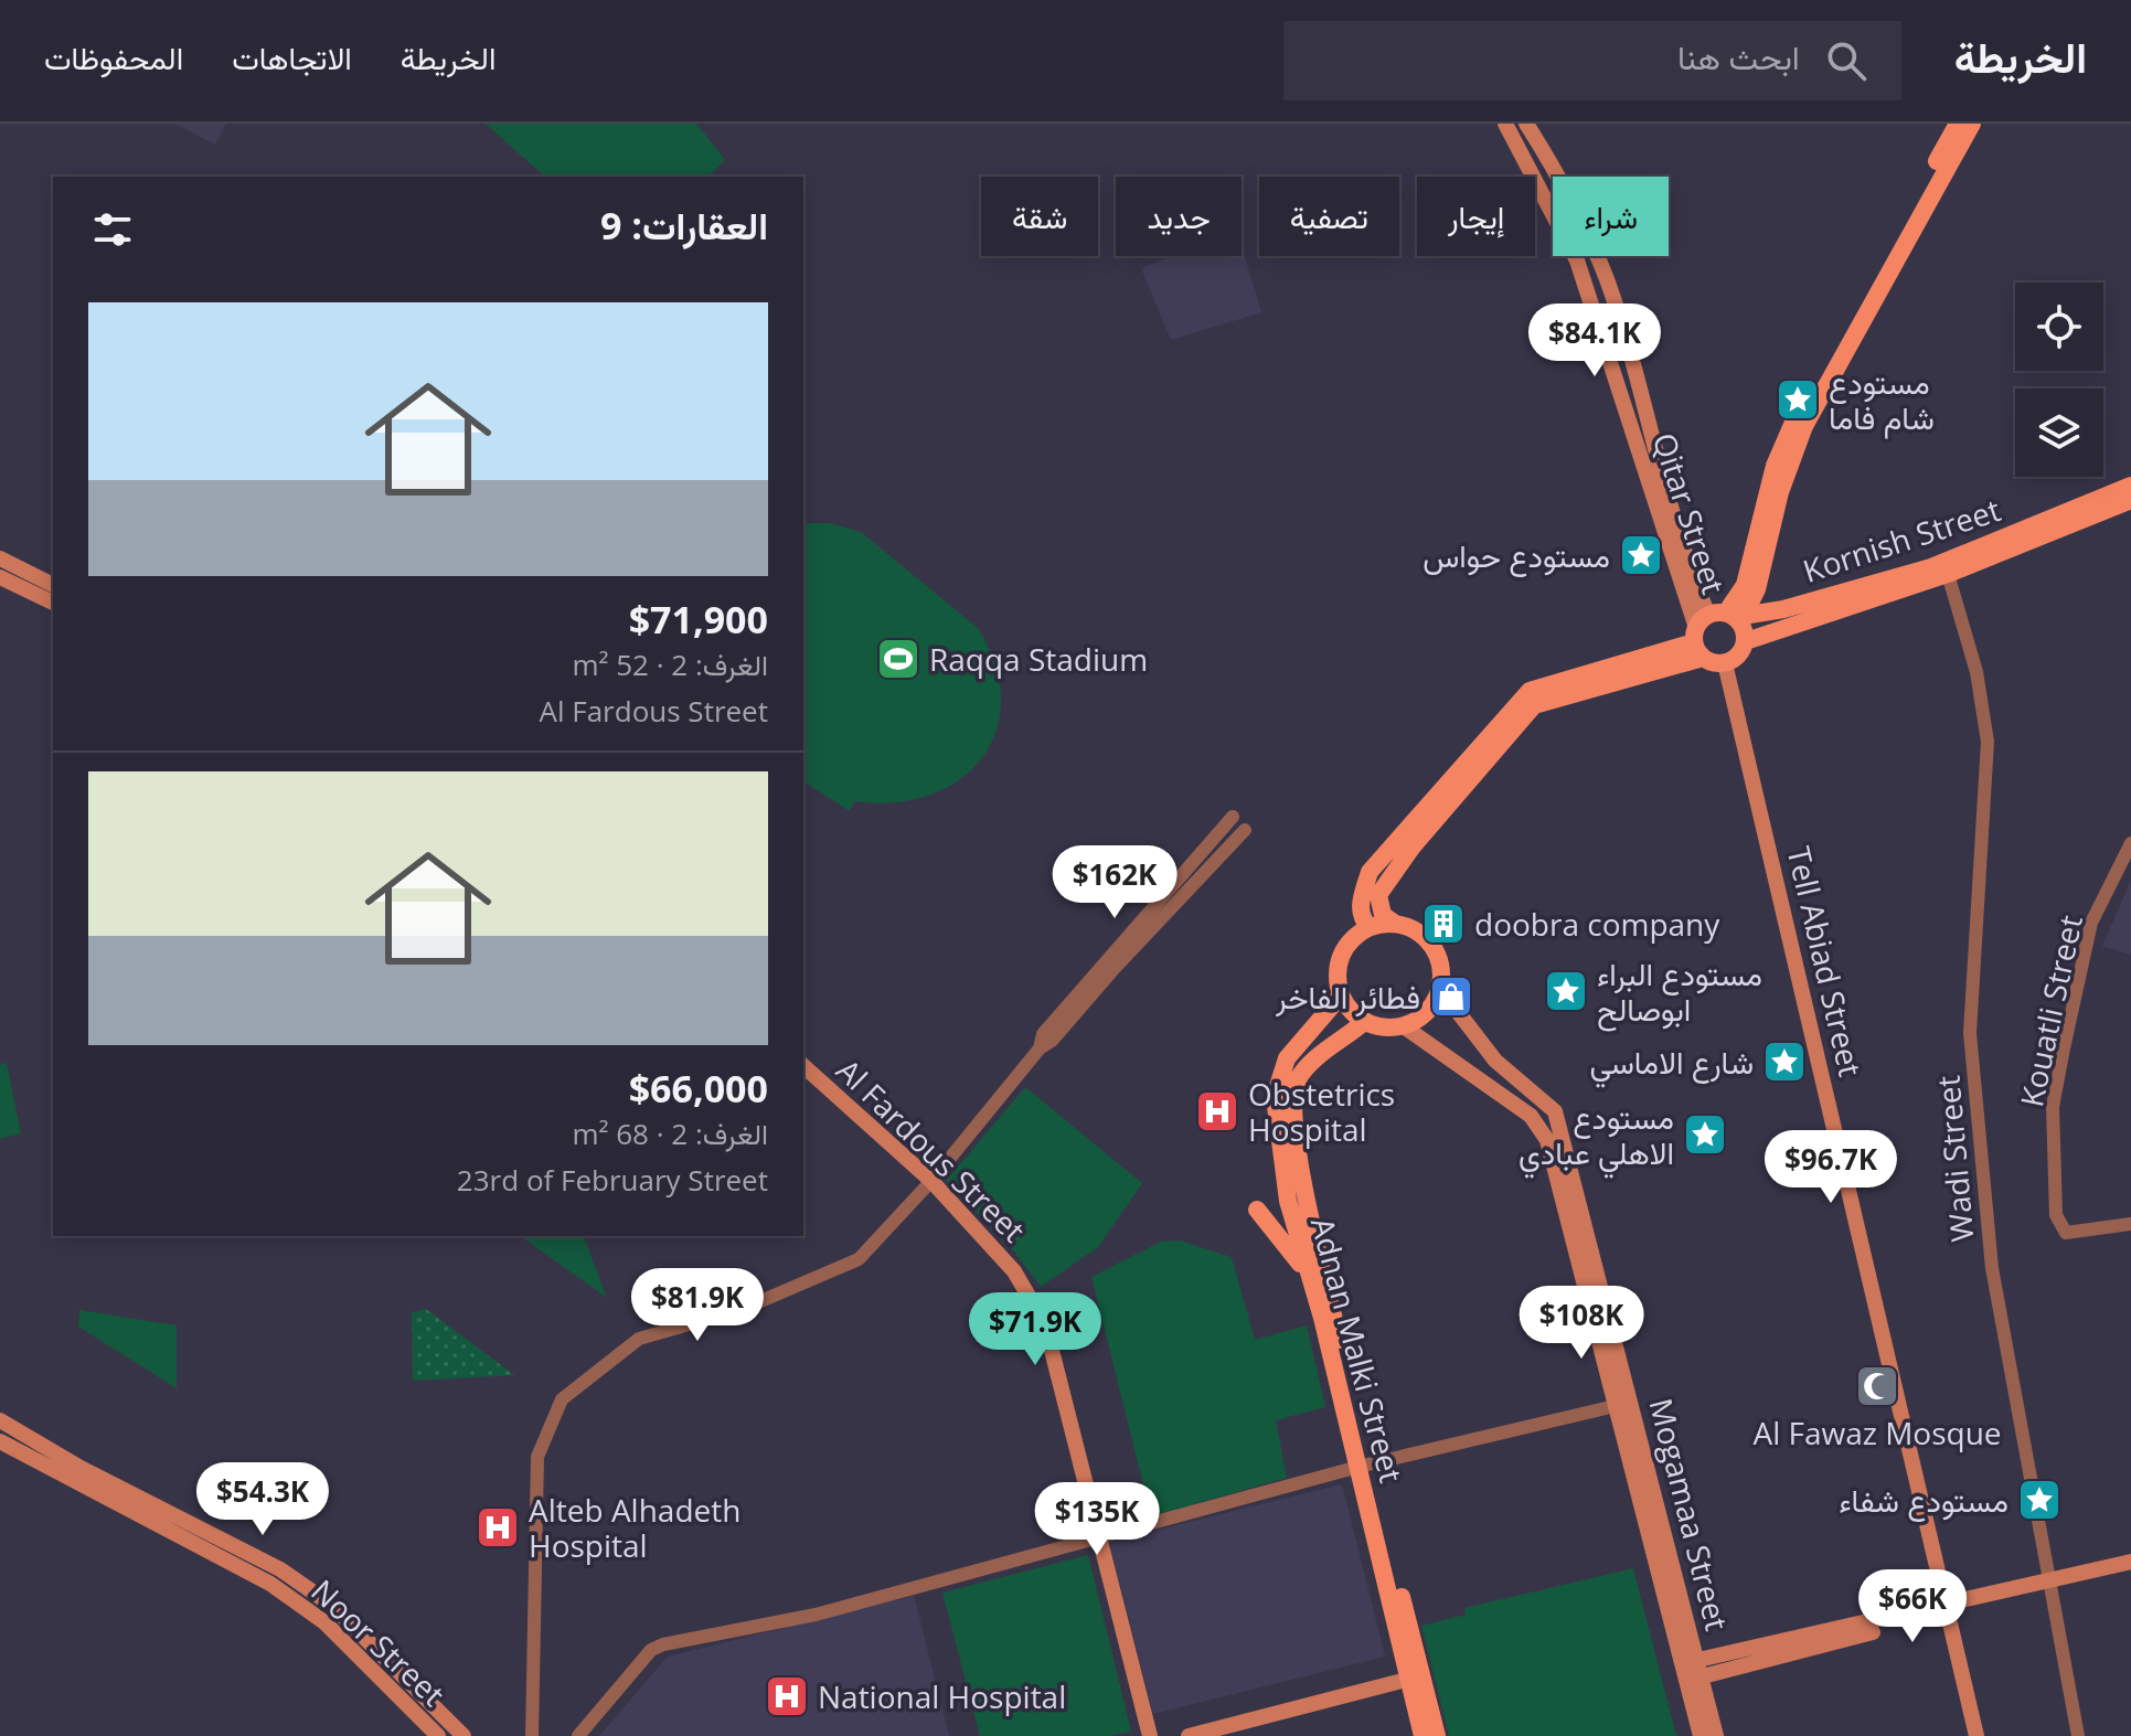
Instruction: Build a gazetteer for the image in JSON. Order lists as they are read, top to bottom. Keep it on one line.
{"streets":{"main road":["Qitar Street","Kornish Street","Tell Abiad Street","Al Fardous Street","Adnan Malki Street","Mogamaa Street","Noor Street"],"street":["Kouatli Street","Wadi Street"]},"crossings":[["Qitar Street","Kornish Street"],["Kornish Street","Wadi Street"],["Adnan Malki Street","Mogamaa Street"]],"places":{"place":["مستودع شام فاما","مستودع حواس","مستودع البراء ابوصالح","شارع الاماسي","مستودع الاهلي عبادي","مستودع شفاء"],"sports":["Raqqa Stadium"],"building":["doobra company"],"shop":["فطائر الفاخر"],"hospital":["Obstetrics Hospital","Alteb Alhadeth Hospital","National Hospital"],"mosque":["Al Fawaz Mosque"]},"page":{"header":"الخريطة","search":"ابحث هنا","nav":["الخريطة","الاتجاهات","المحفوظات"],"chip":["شراء","إيجار","تصفية","جديد","شقة"],"heading":"العقارات: 9","list":[{"name":"$71,900","note":"الغرف: 2 · 52 m² · Al Fardous Street"},{"name":"$66,000","note":"الغرف: 2 · 68 m² · 23rd of February Street"}],"price":["$84.1K","$162K","$96.7K","$81.9K","$108K","$71.9K","$54.3K","$135K","$66K"]}}
